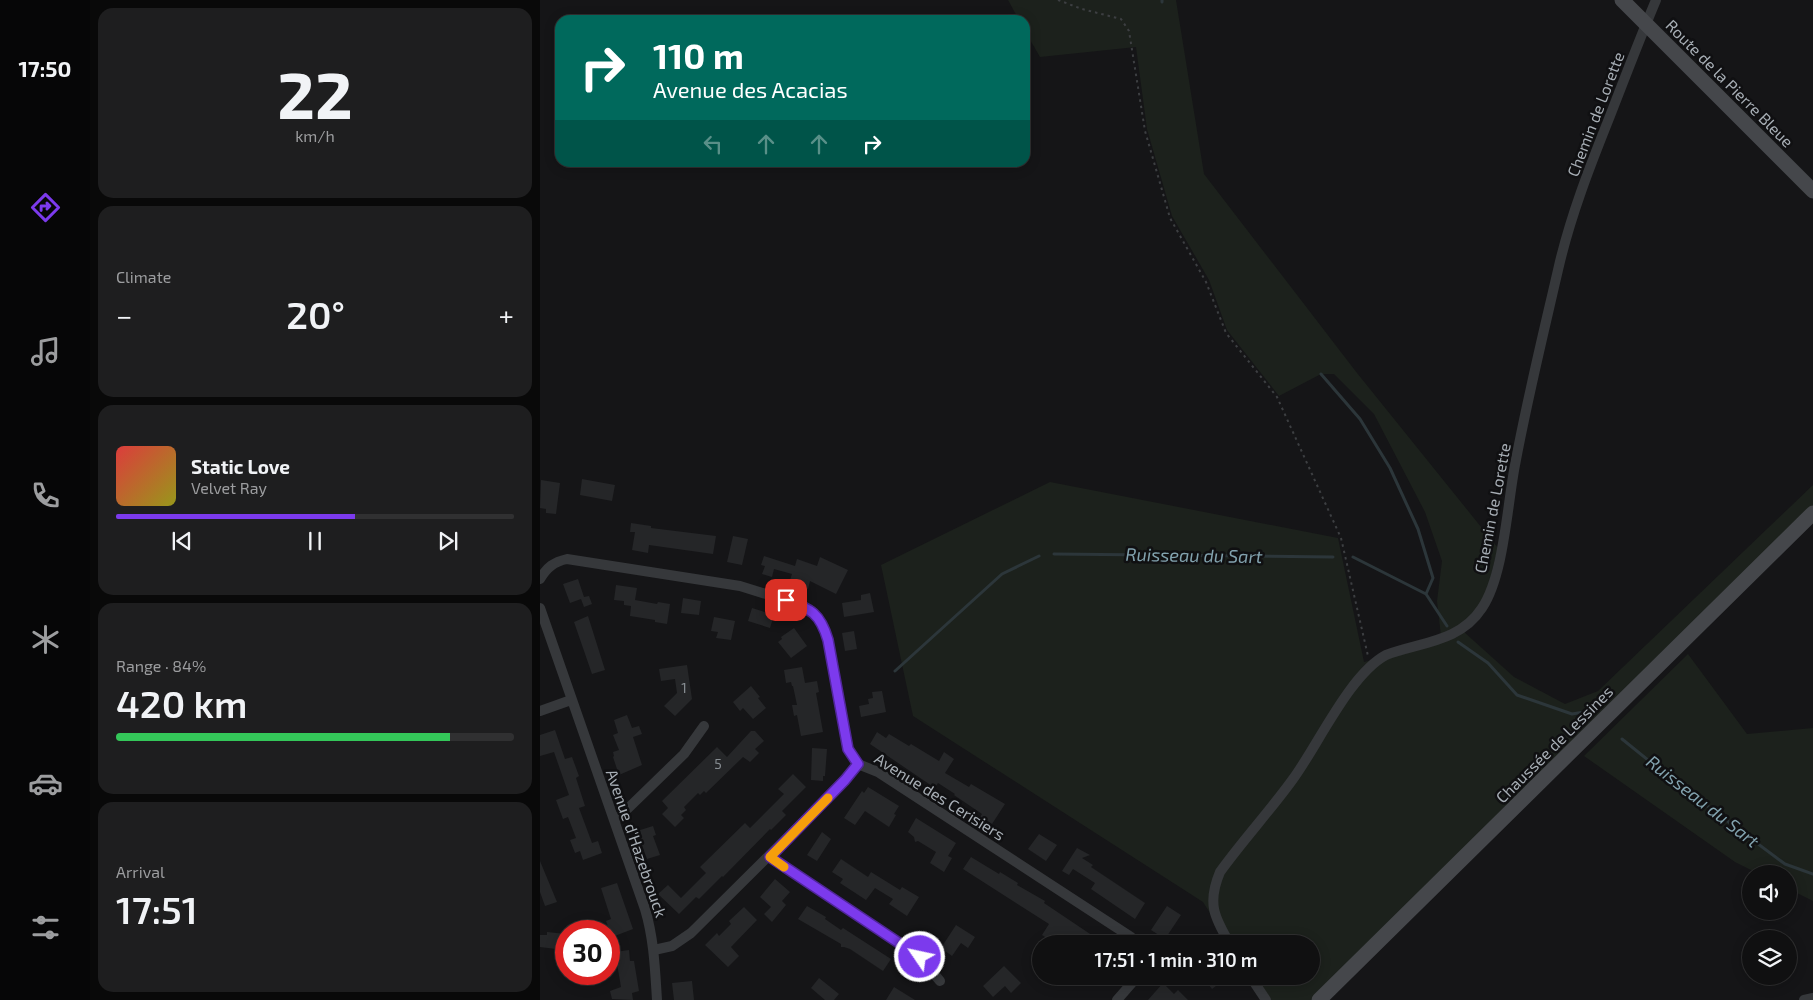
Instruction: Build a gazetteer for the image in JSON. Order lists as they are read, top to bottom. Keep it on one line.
{"streets":{"main road":["Route de la Pierre Bleue","Chaussée de Lessines"],"street":["Chemin de Lorette","Avenue des Cerisiers","Avenue d'Hazebrouck"]},"crossings":[["Route de la Pierre Bleue","Chemin de Lorette"]],"water":["Ruisseau du Sart"],"house_numbers":["1","5"],"page":{"tabs":"17:50","tile":[["22","km/h"],"Climate",["Range · 84%","420 km"],["Arrival","17:51"]],"turn":["110 m","Avenue des Acacias"],"heat":["−","20°","+"],"song":["Static Love","Velvet Ray"],"limit":"30","trip":"17:51 · 1 min · 310 m"}}
